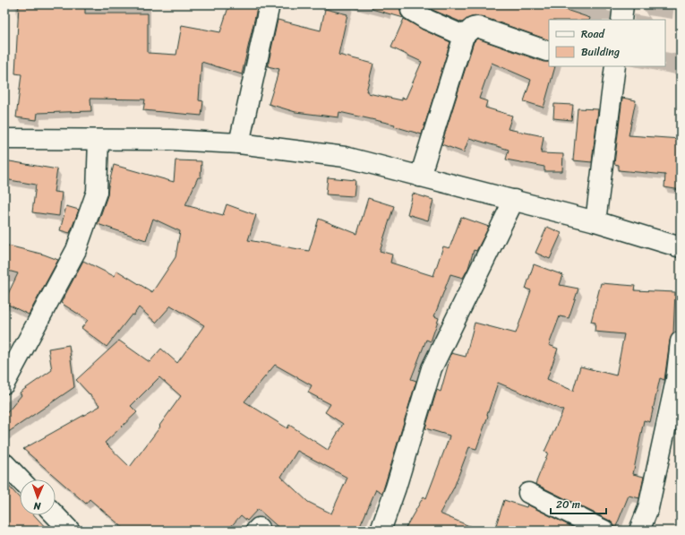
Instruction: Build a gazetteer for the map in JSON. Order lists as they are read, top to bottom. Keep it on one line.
{"legend":["Road","Building"],"scale_bar":"20 m","north":"bottom"}
